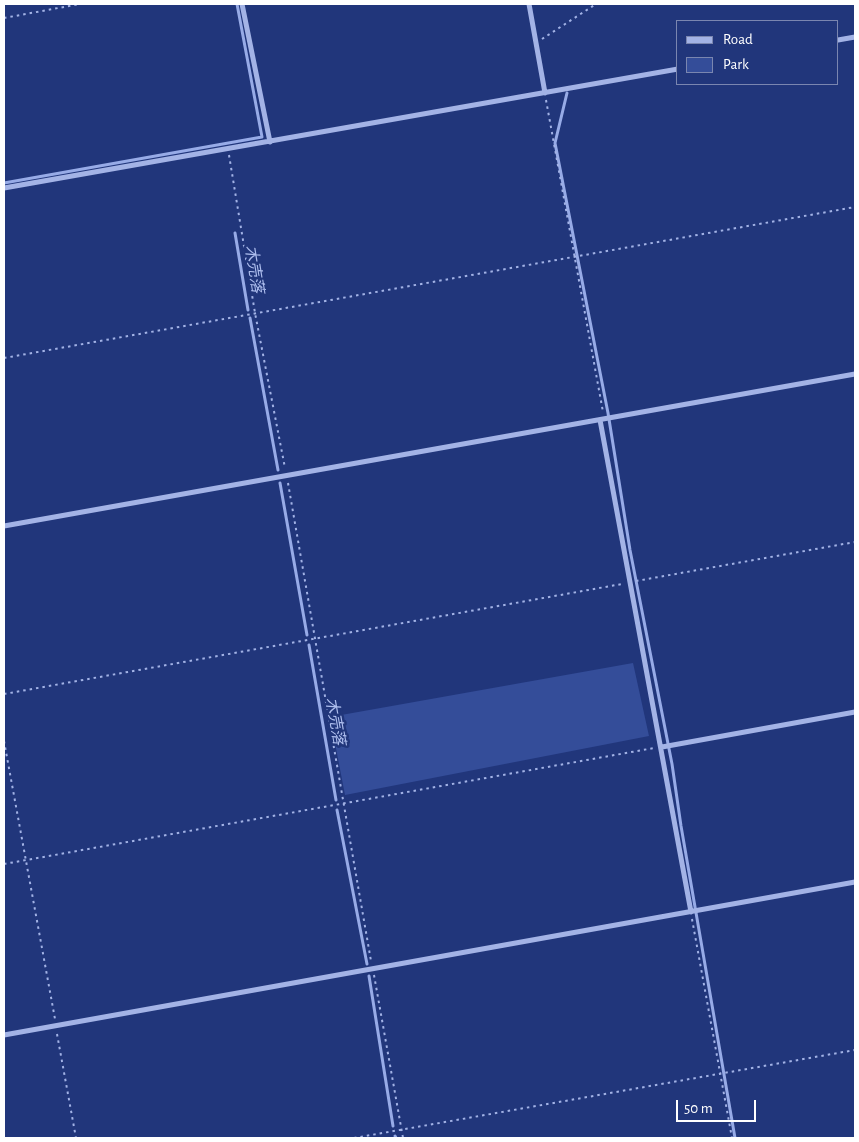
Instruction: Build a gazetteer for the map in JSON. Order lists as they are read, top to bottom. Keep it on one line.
{"water":["木売落"],"legend":["Road","Park"],"scale_bar":"50 m"}
